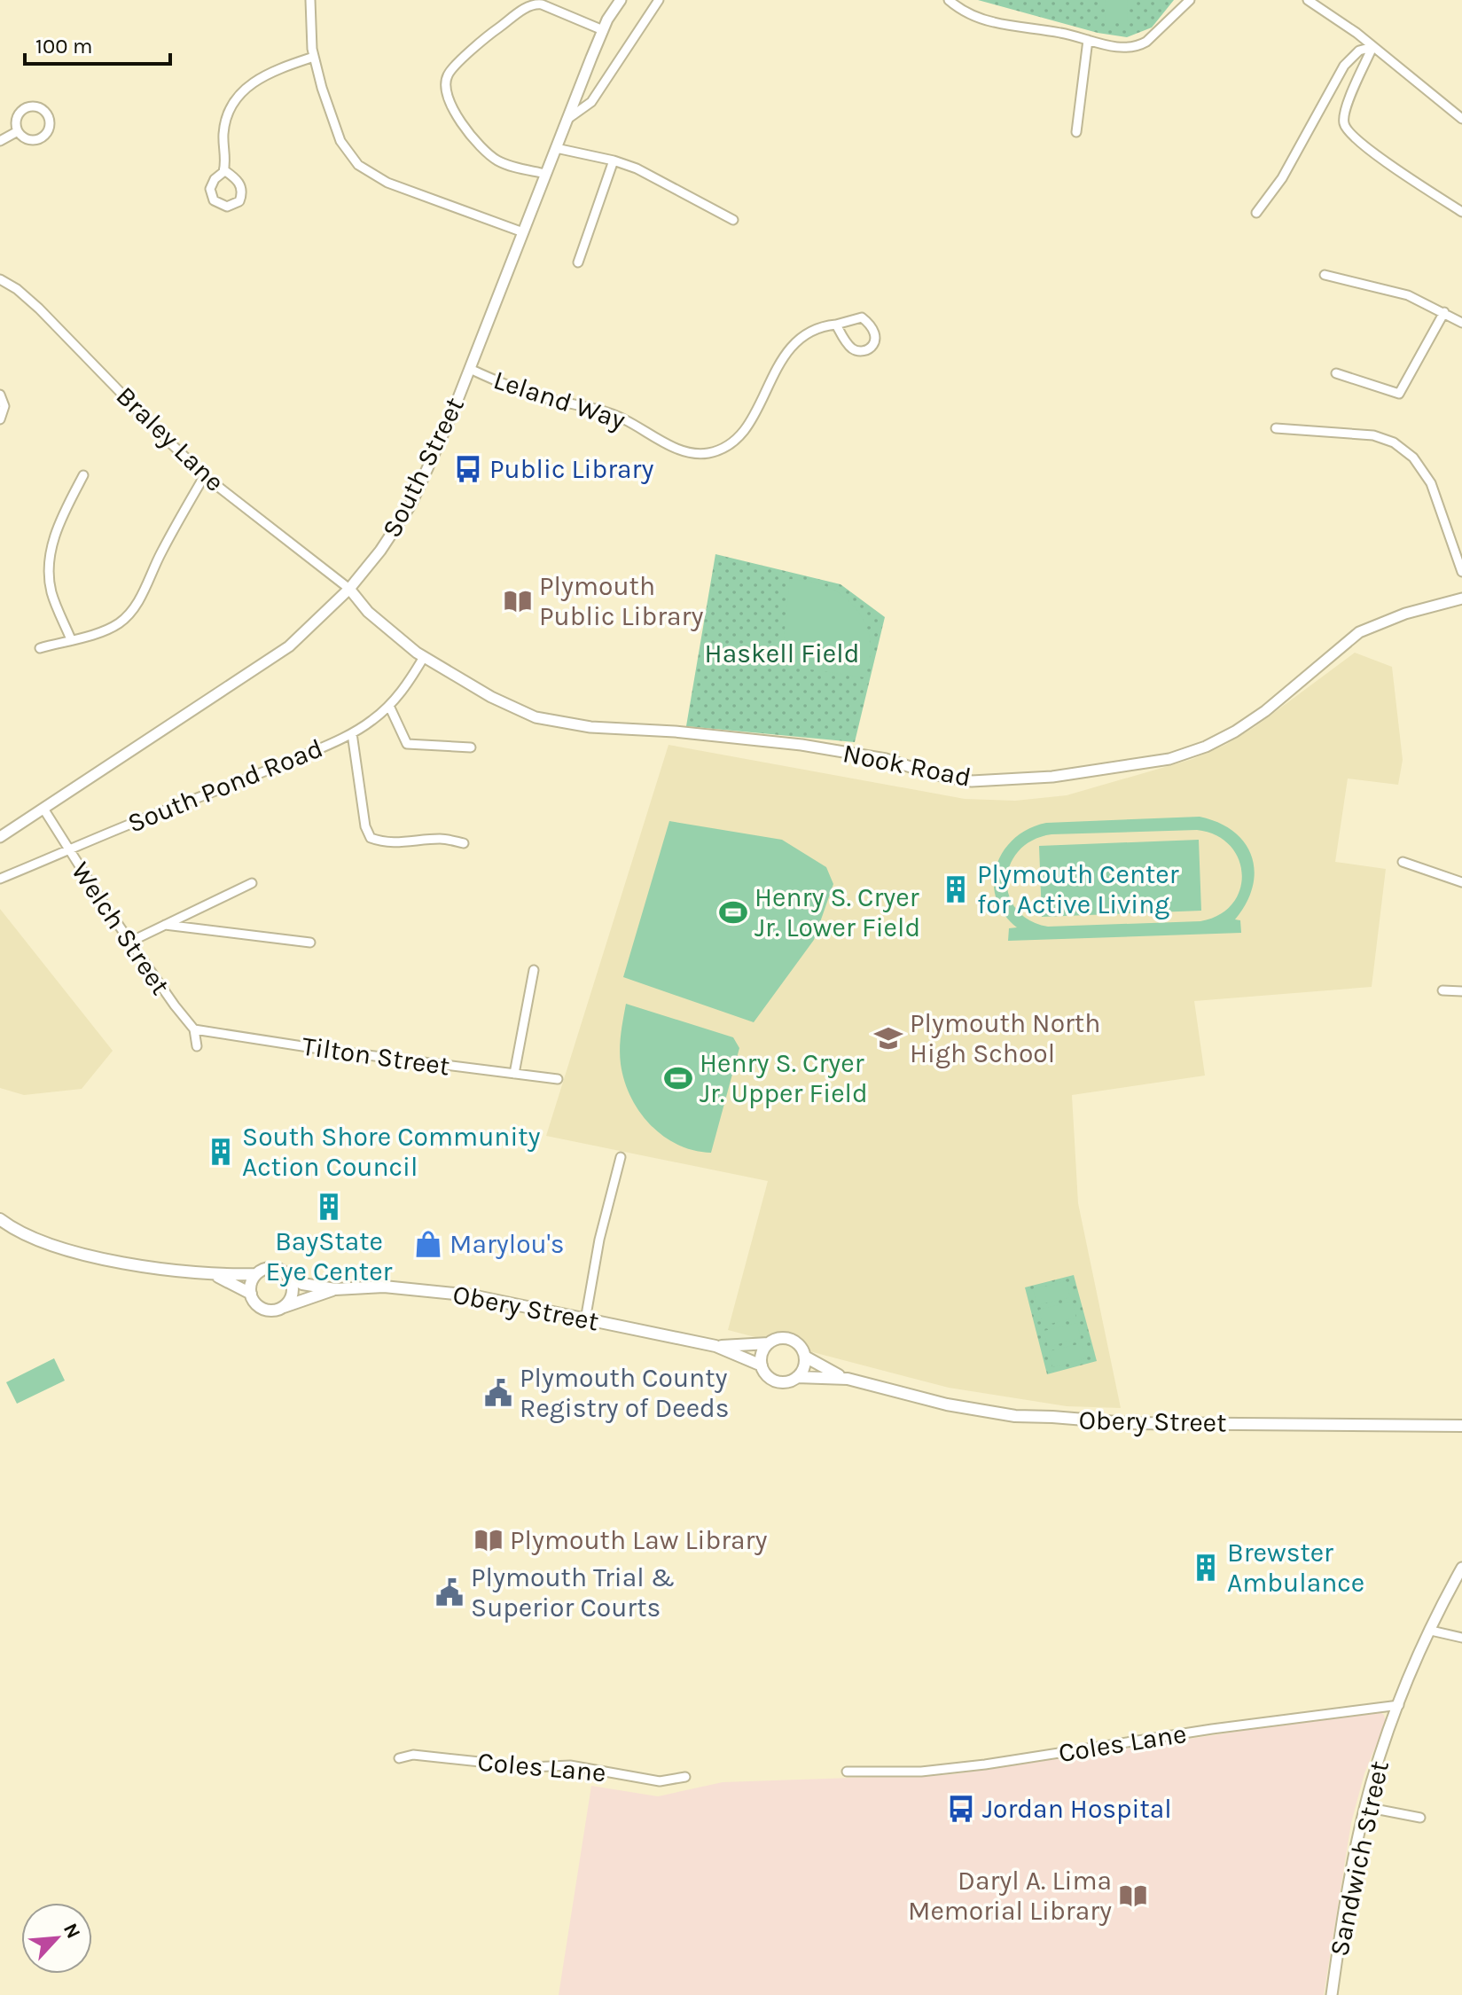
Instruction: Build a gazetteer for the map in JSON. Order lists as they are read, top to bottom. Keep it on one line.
{"streets":{"main road":["Obery Street"],"street":["Leland Way","Braley Lane","South Street","Nook Road","South Pond Road","Welch Street","Tilton Street","Coles Lane","Sandwich Street"]},"crossings":[["Leland Way","South Street"],["Braley Lane","South Street"],["Braley Lane","Nook Road"],["South Street","Nook Road"],["South Street","Welch Street"],["Nook Road","South Pond Road"],["South Pond Road","Welch Street"],["Welch Street","Tilton Street"],["Coles Lane","Sandwich Street"]],"parks":["Haskell Field"],"places":{"bus stop":["Public Library","Jordan Hospital"],"library":["Plymouth Public Library","Plymouth Law Library","Daryl A. Lima Memorial Library"],"building":["Plymouth Center for Active Living","South Shore Community Action Council","BayState Eye Center","Brewster Ambulance"],"sports":["Henry S. Cryer Jr. Lower Field","Henry S. Cryer Jr. Upper Field"],"school or university":["Plymouth North High School"],"shop":["Marylou's"],"public building":["Plymouth County Registry of Deeds","Plymouth Trial & Superior Courts"]},"scale_bar":"100 m","north":"top right"}
